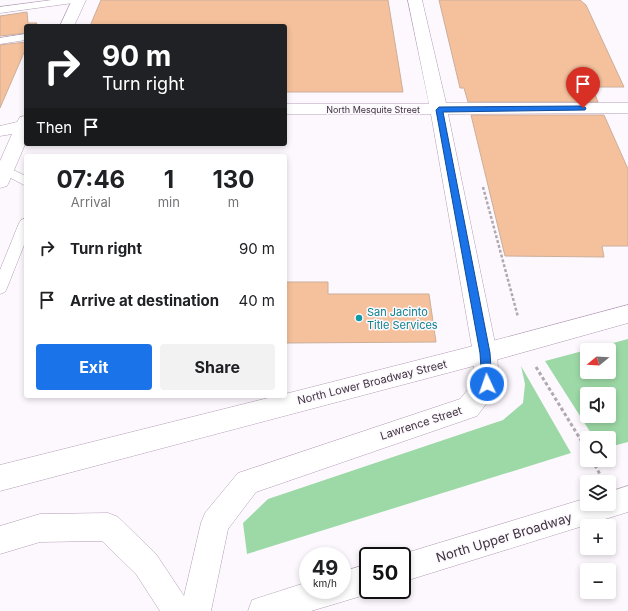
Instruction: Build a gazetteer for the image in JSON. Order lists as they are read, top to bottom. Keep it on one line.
{"streets":{"main road":["North Mesquite Street","North Lower Broadway Street","Lawrence Street","North Upper Broadway"]},"crossings":[["North Mesquite Street","Lawrence Street"],["North Lower Broadway Street","Lawrence Street"]],"places":["San Jacinto Title Services"],"north":"left","page":{"turn":["90 m","Turn right"],"then":"Then","eta":["07:46","Arrival","1","min","130","m"],"list":[{"name":"Turn right","value":"90 m"},{"name":"Arrive at destination","value":"40 m"}],"buttons":["Exit","Share"],"map_buttons":["+","−"],"speed":"49 km/h","limit":"50"}}
